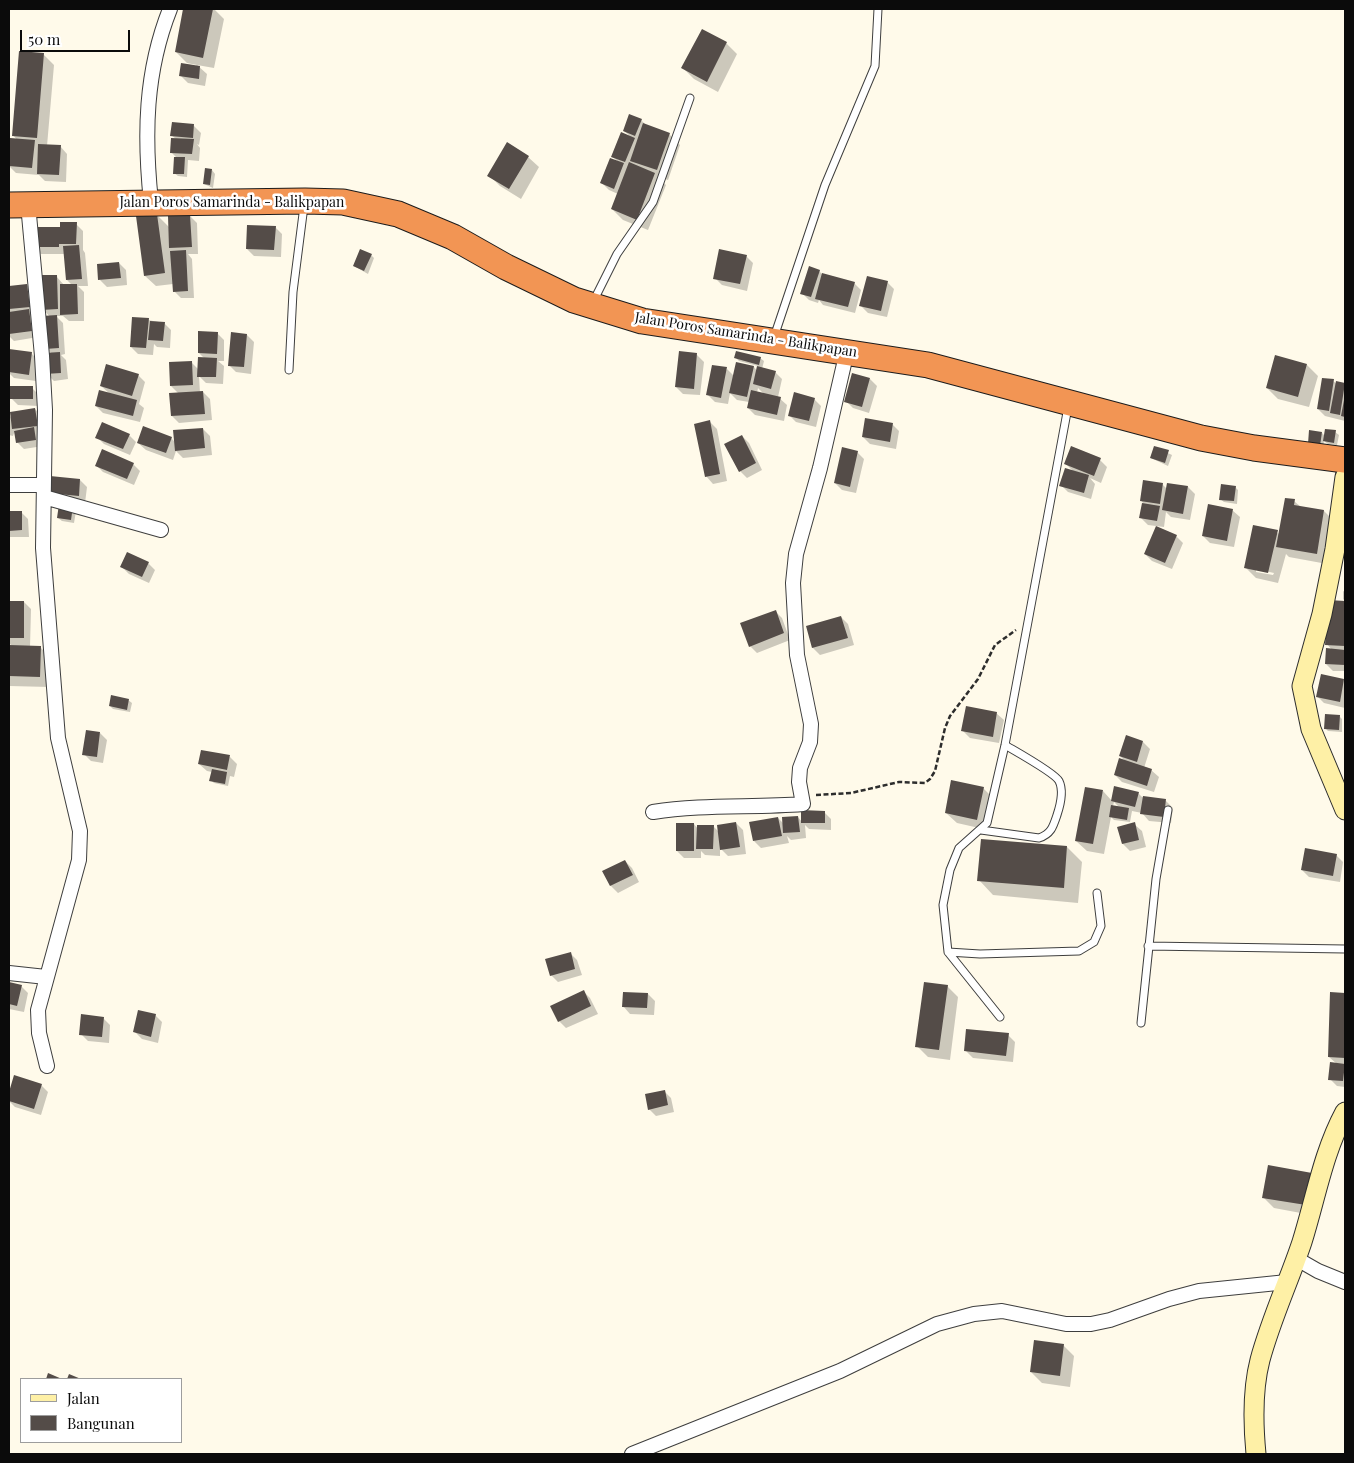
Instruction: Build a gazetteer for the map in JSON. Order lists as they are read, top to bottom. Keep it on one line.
{"streets":{"highway":["Jalan Poros Samarinda - Balikpapan"]},"legend":["Jalan","Bangunan"],"scale_bar":"50 m"}
